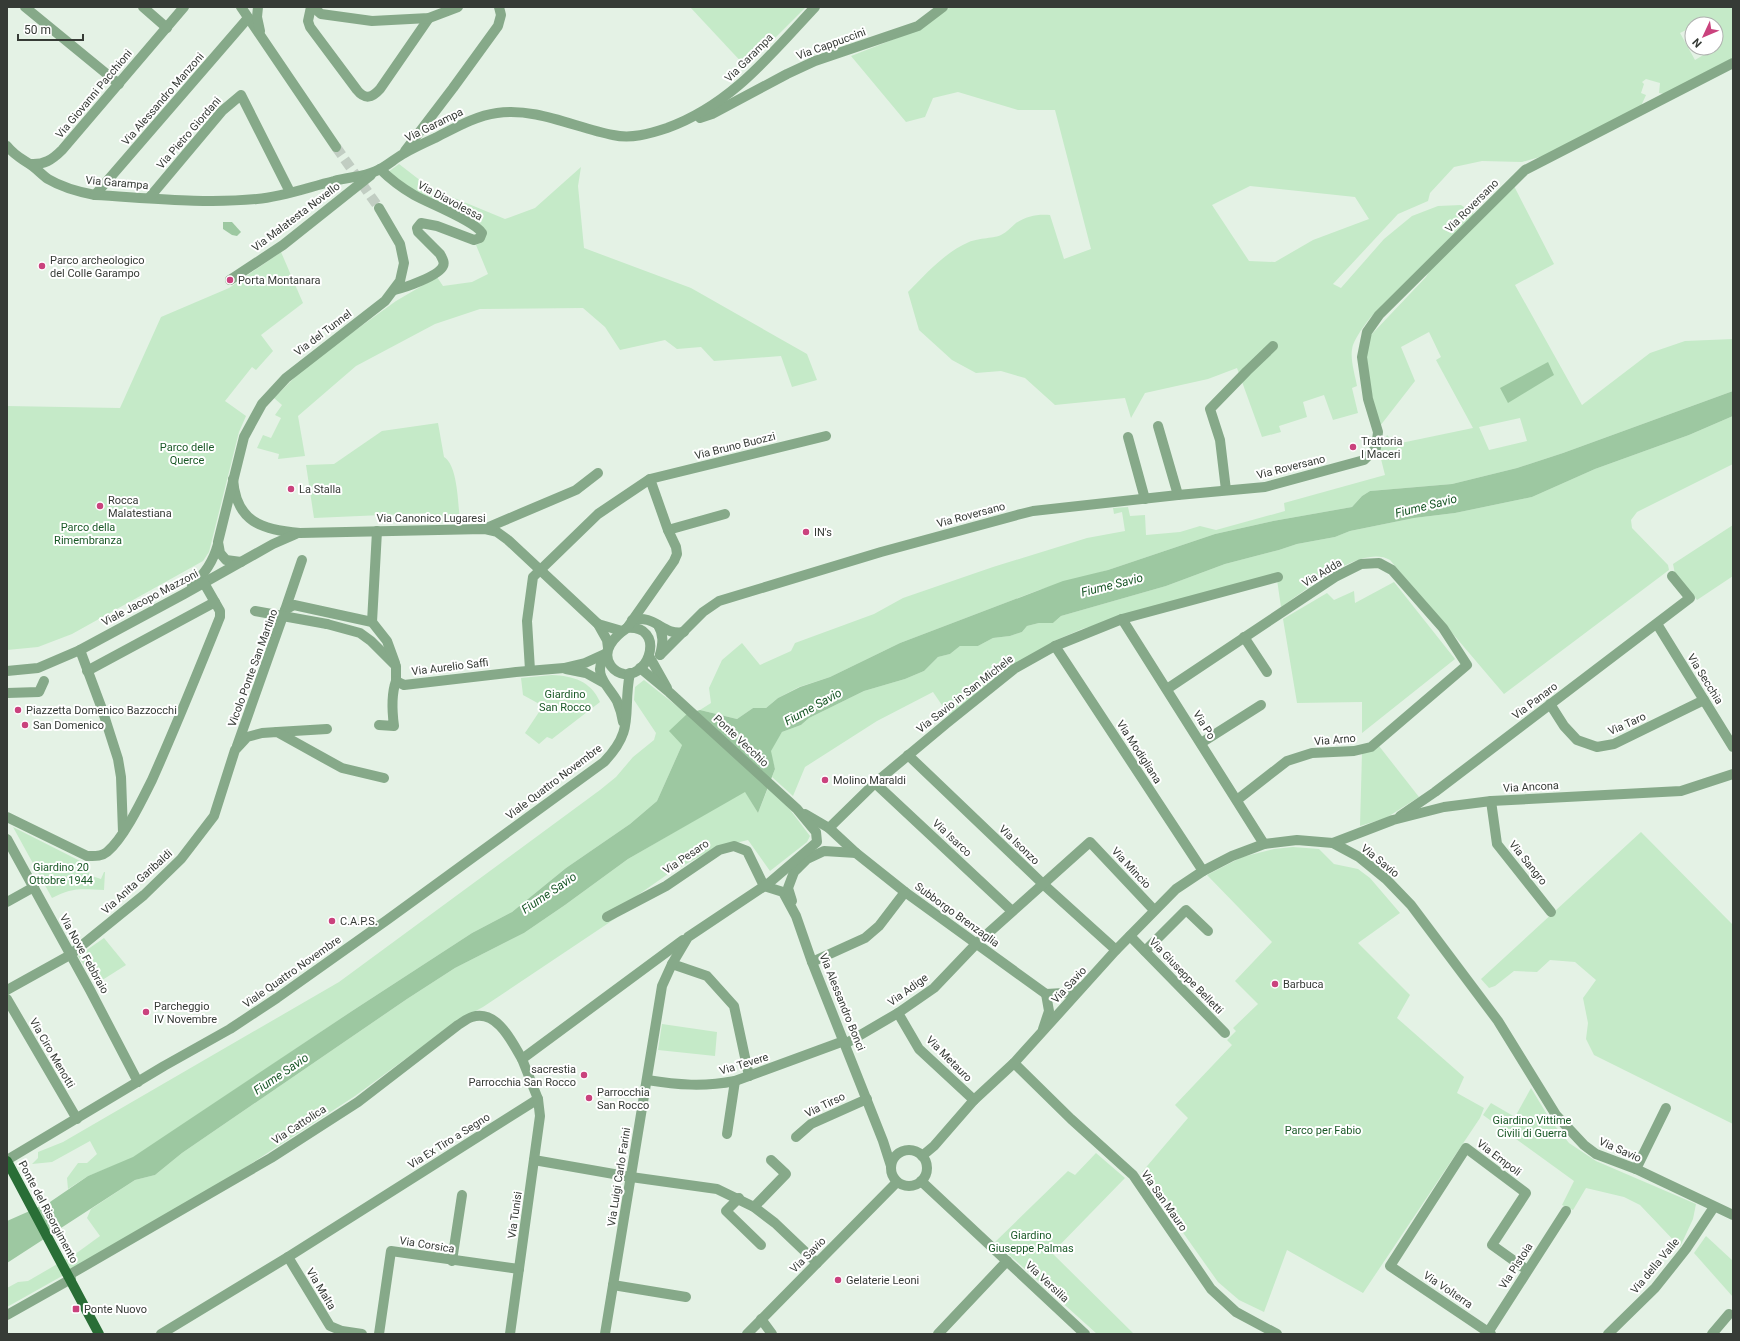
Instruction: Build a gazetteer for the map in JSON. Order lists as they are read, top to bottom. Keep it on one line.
{"streets":{"main road":["Ponte del Risorgimento"],"street":["Via Cappuccini","Via Garampa","Via Giovanni Pacchioni","Via Alessandro Manzoni","Via Pietro Giordani","Via Diavolessa","Via Roversano","Via Malatesta Novello","Via del Tunnel","Via Bruno Buozzi","Via Canonico Lugaresi","Via Adda","Viale Jacopo Mazzoni","Via Aurelio Saffi","Vicolo Ponte San Martino","Via Secchia","Via Savio in San Michele","Via Panaro","Via Taro","Via Po","Via Arno","Ponte Vecchio","Via Modigliana","Viale Quattro Novembre","Via Ancona","Via Isarco","Via Isonzo","Via Pesaro","Via Savio","Via Sangro","Via Mincio","Via Anita Garibaldi","Subborgo Brenzaglia","Via Nove Febbraio","Via Giuseppe Belletti","Via Adige","Via Alessandro Bonci","Via Ciro Menotti","Via Metauro","Via Tevere","Via Tirso","Via Cattolica","Via Ex Tiro a Segno","Via Empoli","Via Luigi Carlo Farini","Via San Mauro","Via Tunisi","Via Corsica","Via Pistoia","Via della Valle","Via Versilia","Via Malta","Via Volterra"]},"crossings":[["Via Cappuccini","Via Garampa"],["Via Garampa","Via Giovanni Pacchioni"],["Via Garampa","Via Alessandro Manzoni"],["Via Garampa","Via Pietro Giordani"],["Via Garampa","Via Diavolessa"],["Via Garampa","Via Malatesta Novello"],["Via Diavolessa","Via Malatesta Novello"],["Via Diavolessa","Via del Tunnel"],["Via Roversano","Via Aurelio Saffi"],["Via Roversano","Ponte Vecchio"],["Via Roversano","Viale Quattro Novembre"],["Via del Tunnel","Via Canonico Lugaresi"],["Via del Tunnel","Viale Jacopo Mazzoni"],["Via Canonico Lugaresi","Viale Jacopo Mazzoni"],["Via Adda","Via Po"],["Via Adda","Via Arno"],["Via Aurelio Saffi","Ponte Vecchio"],["Via Aurelio Saffi","Viale Quattro Novembre"],["Vicolo Ponte San Martino","Via Anita Garibaldi"],["Via Secchia","Via Panaro"],["Via Secchia","Via Taro"],["Via Savio in San Michele","Via Po"],["Via Savio in San Michele","Via Modigliana"],["Via Savio in San Michele","Via Isarco"],["Via Savio in San Michele","Via Isonzo"],["Via Panaro","Via Taro"],["Via Panaro","Via Ancona"],["Via Po","Via Arno"],["Via Po","Via Savio"],["Ponte Vecchio","Viale Quattro Novembre"],["Ponte Vecchio","Via Luigi Carlo Farini"],["Via Modigliana","Via Savio"],["Viale Quattro Novembre","Via Nove Febbraio"],["Viale Quattro Novembre","Via Ciro Menotti"],["Viale Quattro Novembre","Ponte del Risorgimento"],["Via Ancona","Via Savio"],["Via Ancona","Via Sangro"],["Via Isarco","Via Adige"],["Via Isonzo","Via Savio"],["Via Isonzo","Via Adige"],["Via Pesaro","Via Luigi Carlo Farini"],["Via Savio","Via Mincio"],["Via Savio","Via Giuseppe Belletti"],["Via Savio","Via Alessandro Bonci"],["Via Savio","Via Metauro"],["Via Savio","Via San Mauro"],["Via Savio","Via della Valle"],["Via Savio","Via Versilia"],["Via Mincio","Via Adige"],["Via Anita Garibaldi","Via Nove Febbraio"],["Subborgo Brenzaglia","Via Adige"],["Via Adige","Via Alessandro Bonci"],["Via Adige","Via Metauro"],["Via Adige","Via Tevere"],["Via Alessandro Bonci","Via Tevere"],["Via Alessandro Bonci","Via Tirso"],["Via Alessandro Bonci","Via Versilia"],["Via Tevere","Via Luigi Carlo Farini"],["Via Cattolica","Ponte del Risorgimento"],["Via Ex Tiro a Segno","Via Tunisi"],["Via Ex Tiro a Segno","Via Malta"],["Via Empoli","Via Pistoia"],["Via Empoli","Via Volterra"],["Via Tunisi","Via Corsica"],["Via Pistoia","Via Volterra"]],"water":["Fiume Savio"],"parks":["Parco delle Querce","Parco della Rimembranza","Giardino San Rocco","Giardino 20 Ottobre 1944","Giardino Vittime Civili di Guerra","Parco per Fabio","Giardino Giuseppe Palmas"],"places":{"other":["Parco archeologico del Colle Garampo","Porta Montanara","Trattoria I Maceri","La Stalla","Rocca Malatestiana","IN's","Piazzetta Domenico Bazzocchi","San Domenico","Molino Maraldi","C.A.P.S.","Barbuca","Parcheggio IV Novembre","sacrestia Parrocchia San Rocco","Parrocchia San Rocco","Gelaterie Leoni"],"transit":["Ponte Nuovo"]},"scale_bar":"50 m","north":"bottom left"}
